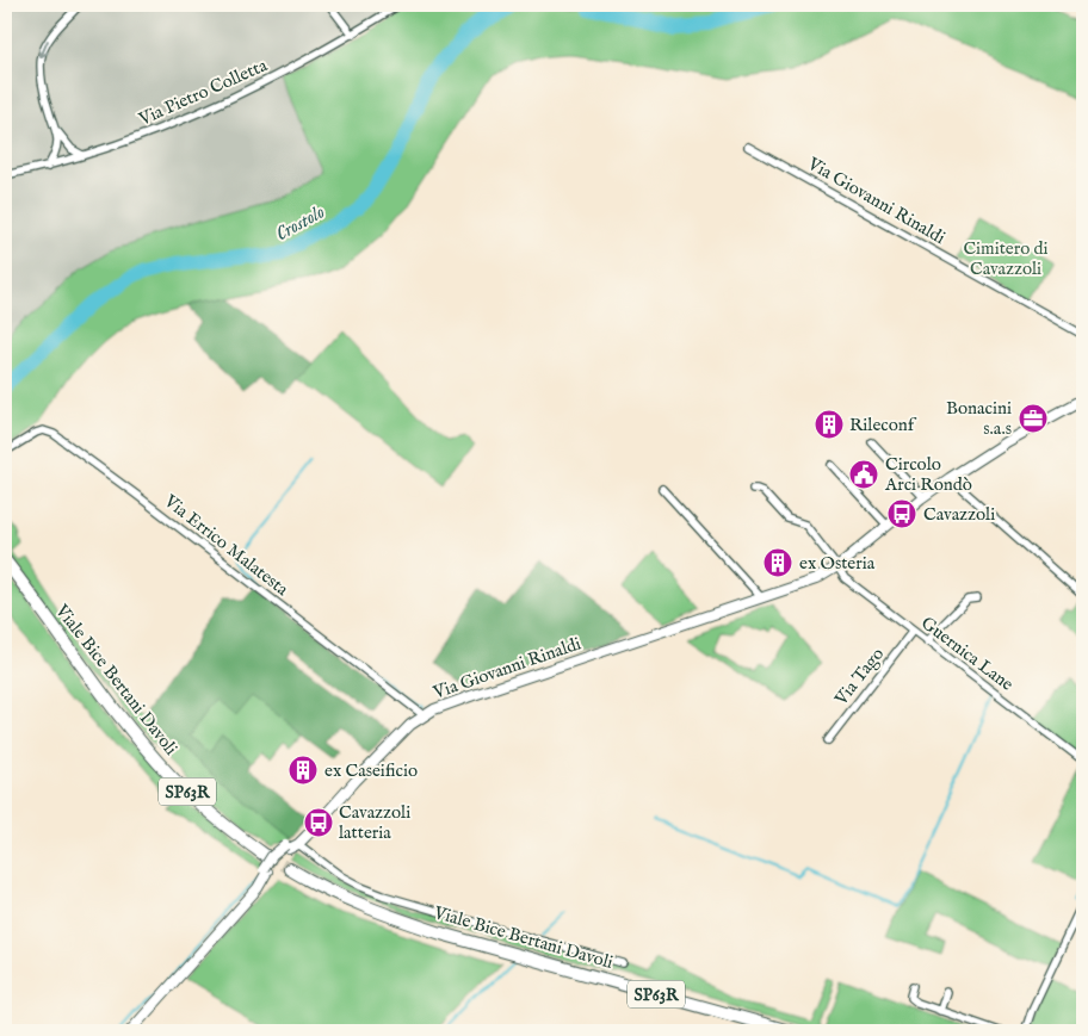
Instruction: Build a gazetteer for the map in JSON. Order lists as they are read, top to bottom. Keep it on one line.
{"streets":{"highway":["Viale Bice Bertani Davoli","SP63R"],"street":["Via Pietro Colletta","Via Giovanni Rinaldi","Via Errico Malatesta","Guernica Lane","Via Tago"]},"crossings":[["Via Giovanni Rinaldi","Via Errico Malatesta"],["Via Giovanni Rinaldi","Guernica Lane"],["Guernica Lane","Via Tago"]],"water":["Crostolo"],"parks":["Cimitero di Cavazzoli"],"places":{"office":["Bonacini s.a.s"],"building":["Rileconf","ex Osteria","ex Caseificio"],"public building":["Circolo Arci Rondò"],"bus stop":["Cavazzoli","Cavazzoli latteria"]}}
